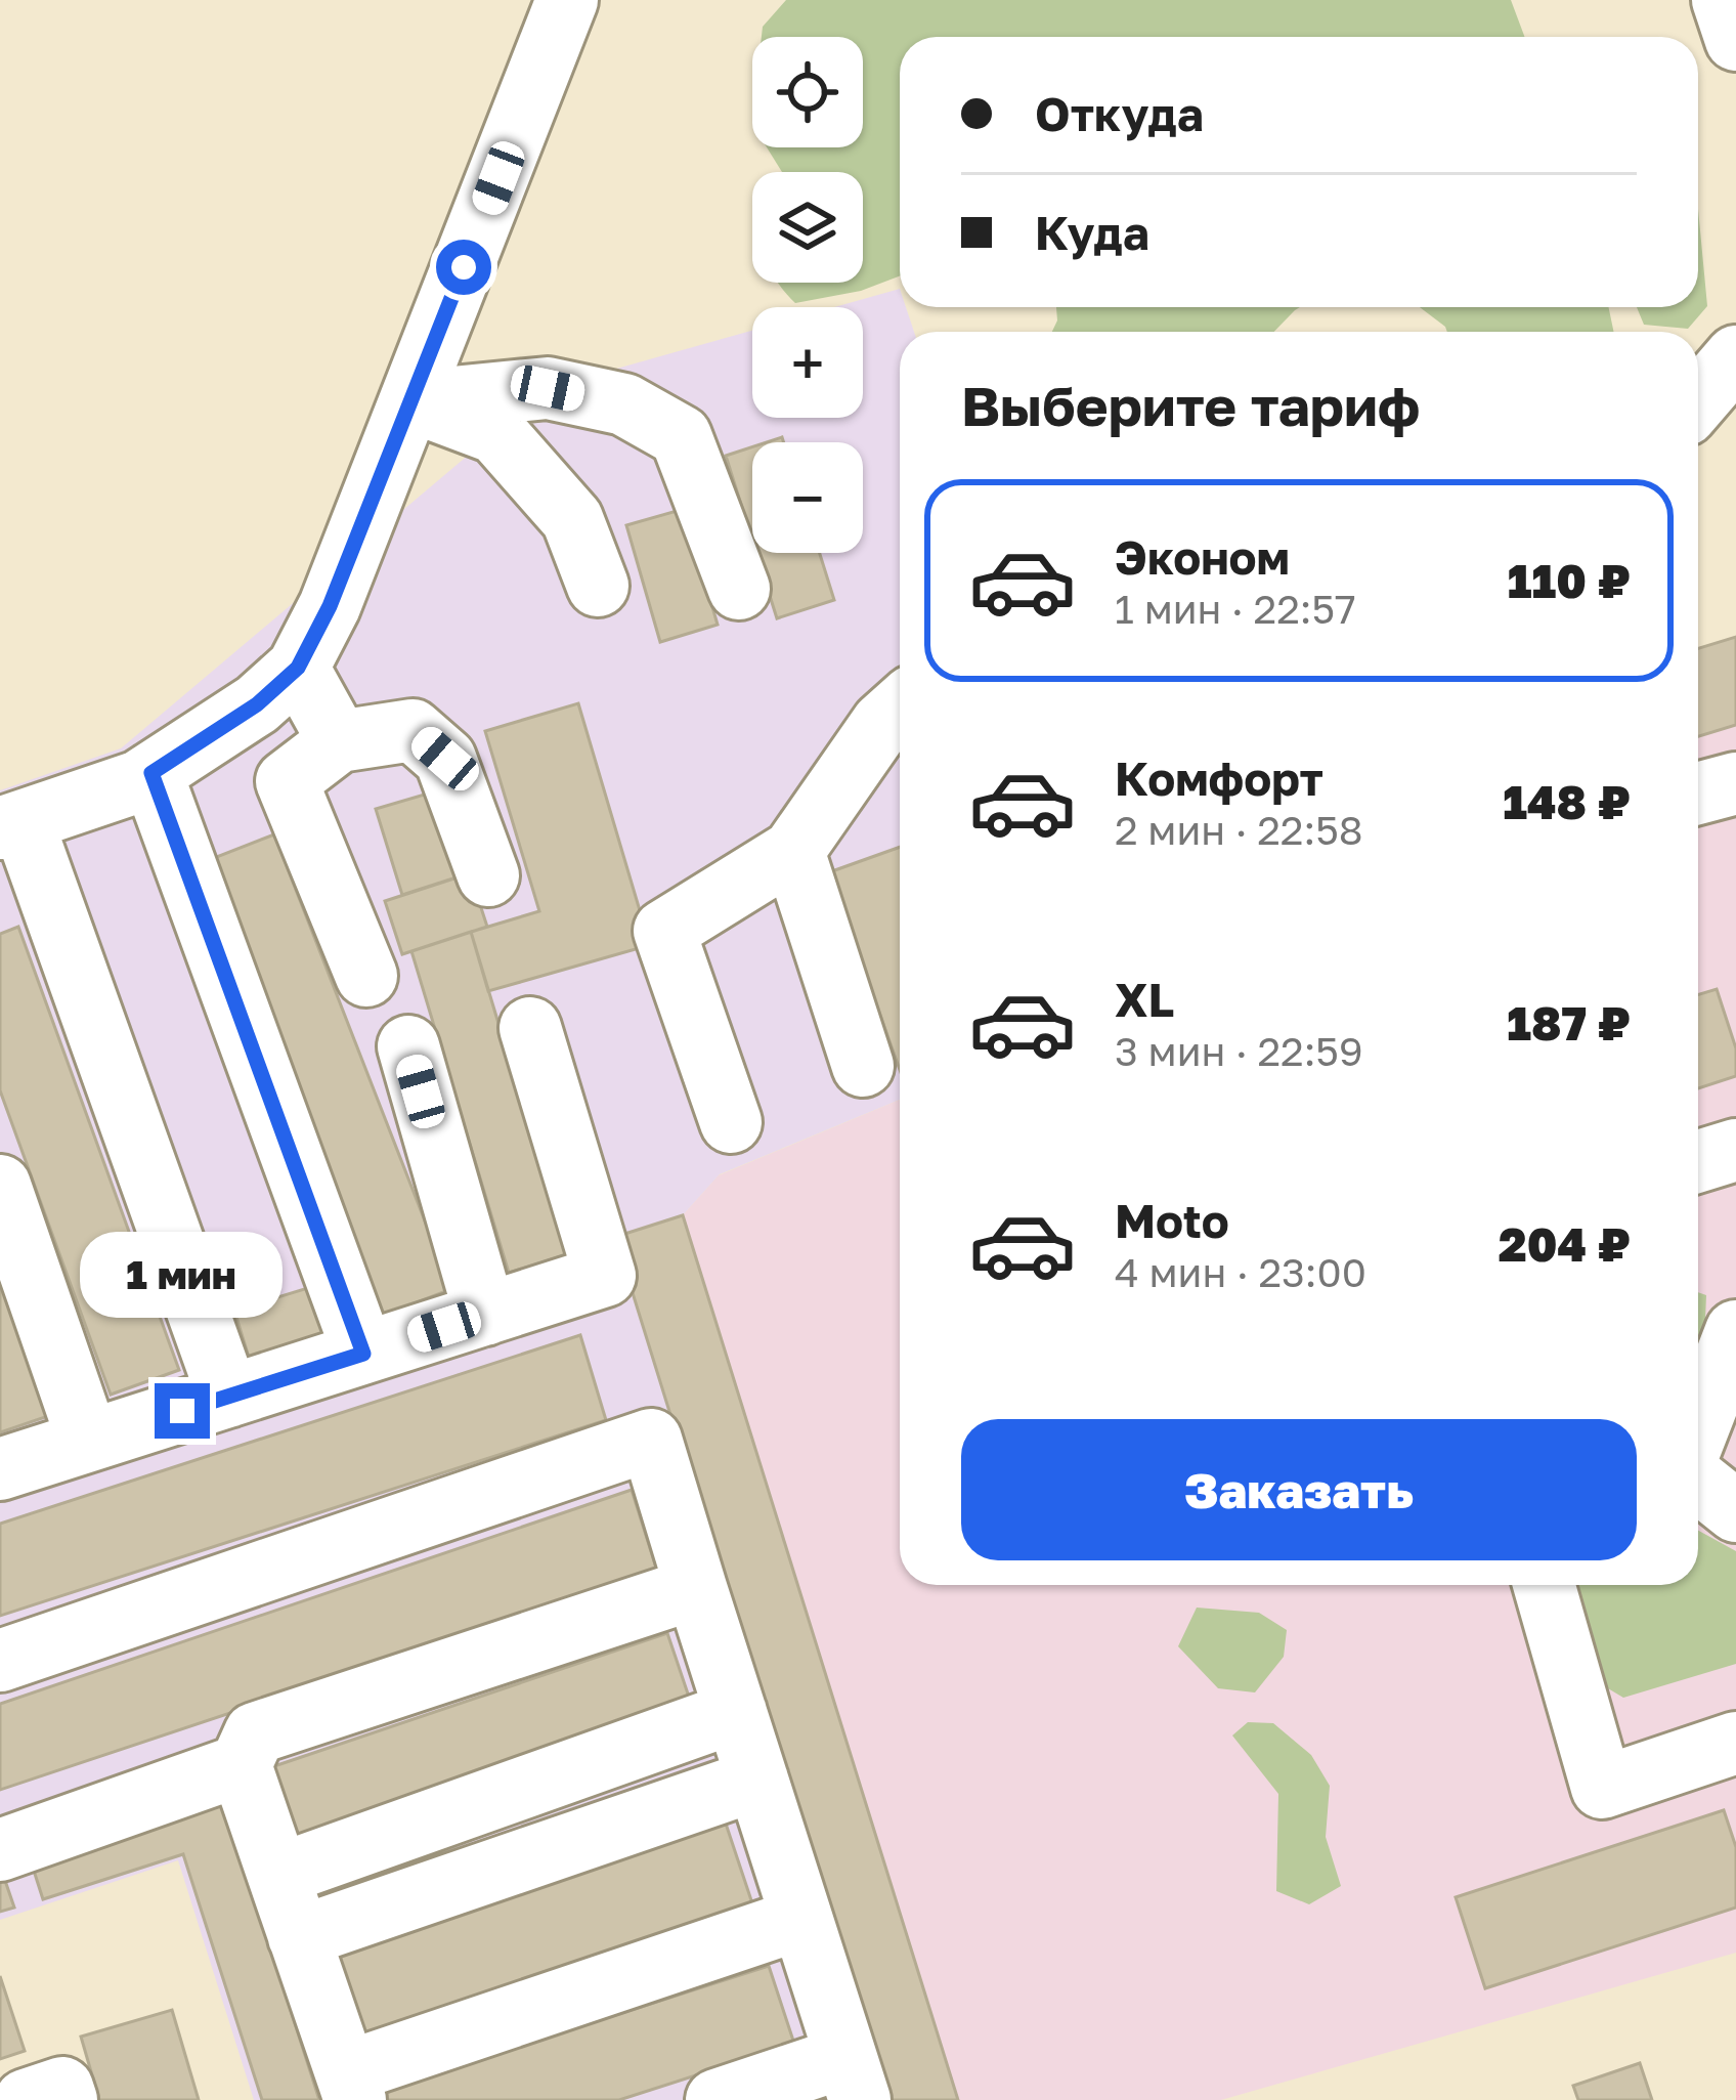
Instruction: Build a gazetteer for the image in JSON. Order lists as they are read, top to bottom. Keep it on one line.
{"page":{"map_buttons":["+","−"],"banner":["Откуда","Куда"],"heading":"Выберите тариф","list":[{"name":"Эконом","note":"1 мин · 22:57","value":"110 ₽"},{"name":"Комфорт","note":"2 мин · 22:58","value":"148 ₽"},{"name":"XL","note":"3 мин · 22:59","value":"187 ₽"},{"name":"Moto","note":"4 мин · 23:00","value":"204 ₽"}],"bubble":"1 мин","buttons":"Заказать"}}
